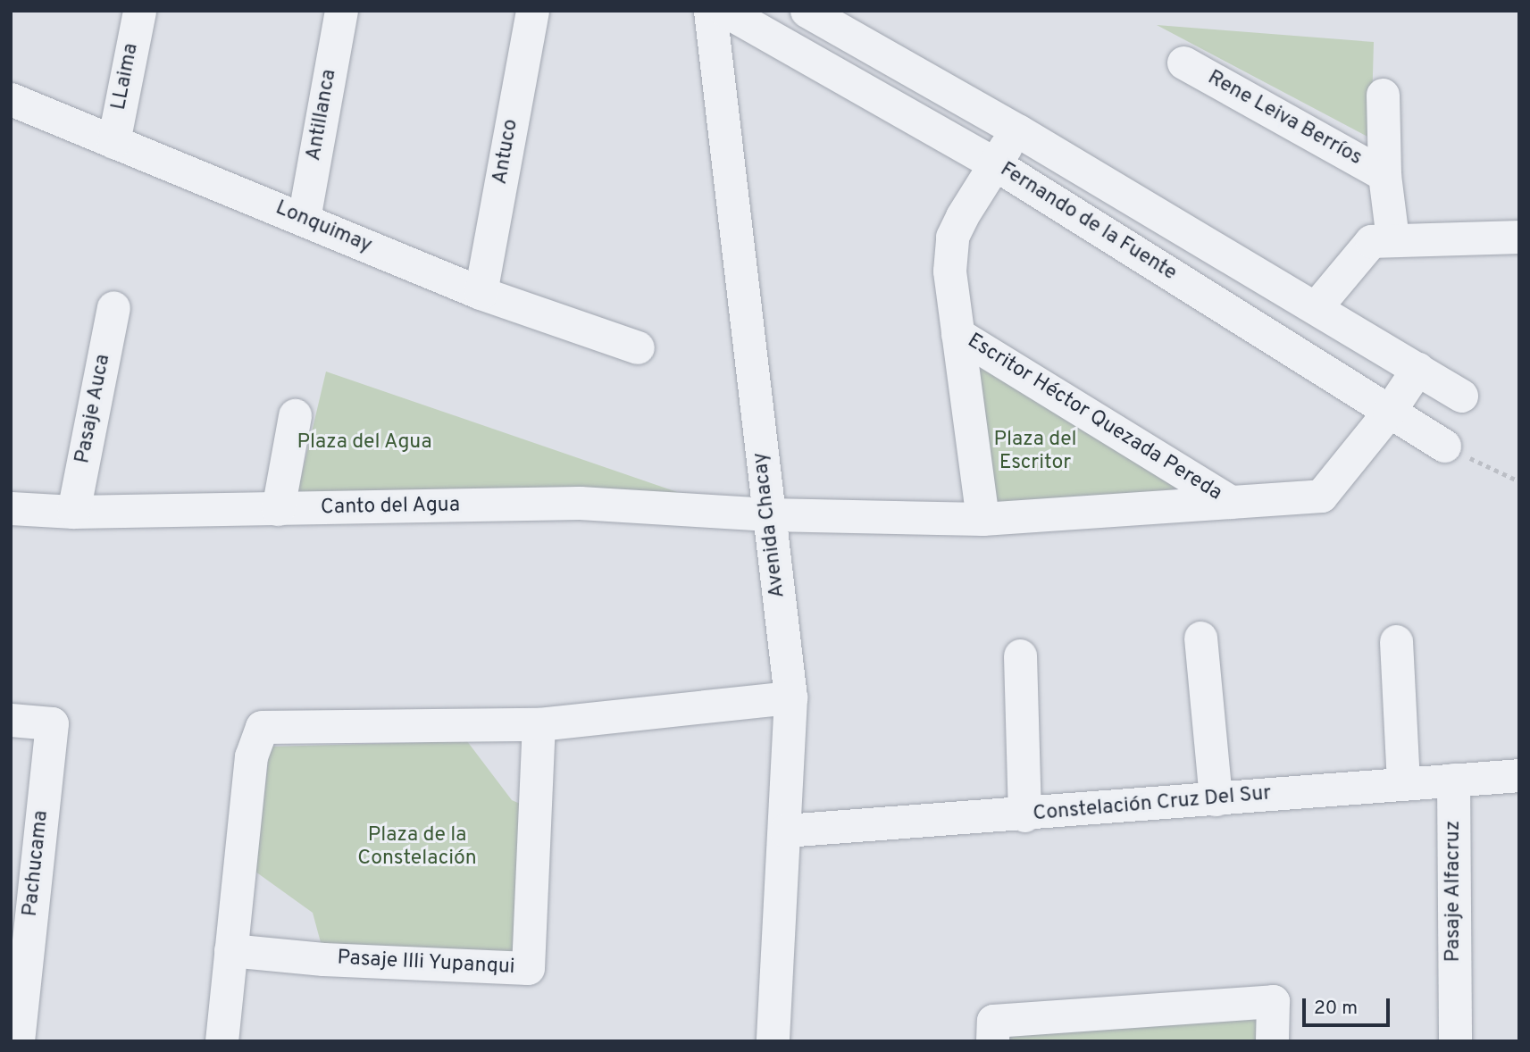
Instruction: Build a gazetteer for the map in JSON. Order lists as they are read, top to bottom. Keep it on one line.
{"streets":{"street":["LLaima","Antillanca","Rene Leiva Berríos","Antuco","Fernando de la Fuente","Lonquimay","Pasaje Auca","Escritor Héctor Quezada Pereda","Canto del Agua","Avenida Chacay","Constelación Cruz Del Sur","Pachucama","Pasaje Alfacruz","Pasaje Illi Yupanqui"]},"crossings":[["LLaima","Lonquimay"],["Antillanca","Lonquimay"],["Antuco","Lonquimay"],["Fernando de la Fuente","Escritor Héctor Quezada Pereda"],["Pasaje Auca","Canto del Agua"],["Escritor Héctor Quezada Pereda","Canto del Agua"],["Escritor Héctor Quezada Pereda","Avenida Chacay"],["Canto del Agua","Avenida Chacay"],["Avenida Chacay","Constelación Cruz Del Sur"],["Constelación Cruz Del Sur","Pasaje Alfacruz"]],"parks":["Plaza del Escritor","Plaza del Agua","Plaza de la Constelación"],"scale_bar":"20 m"}
